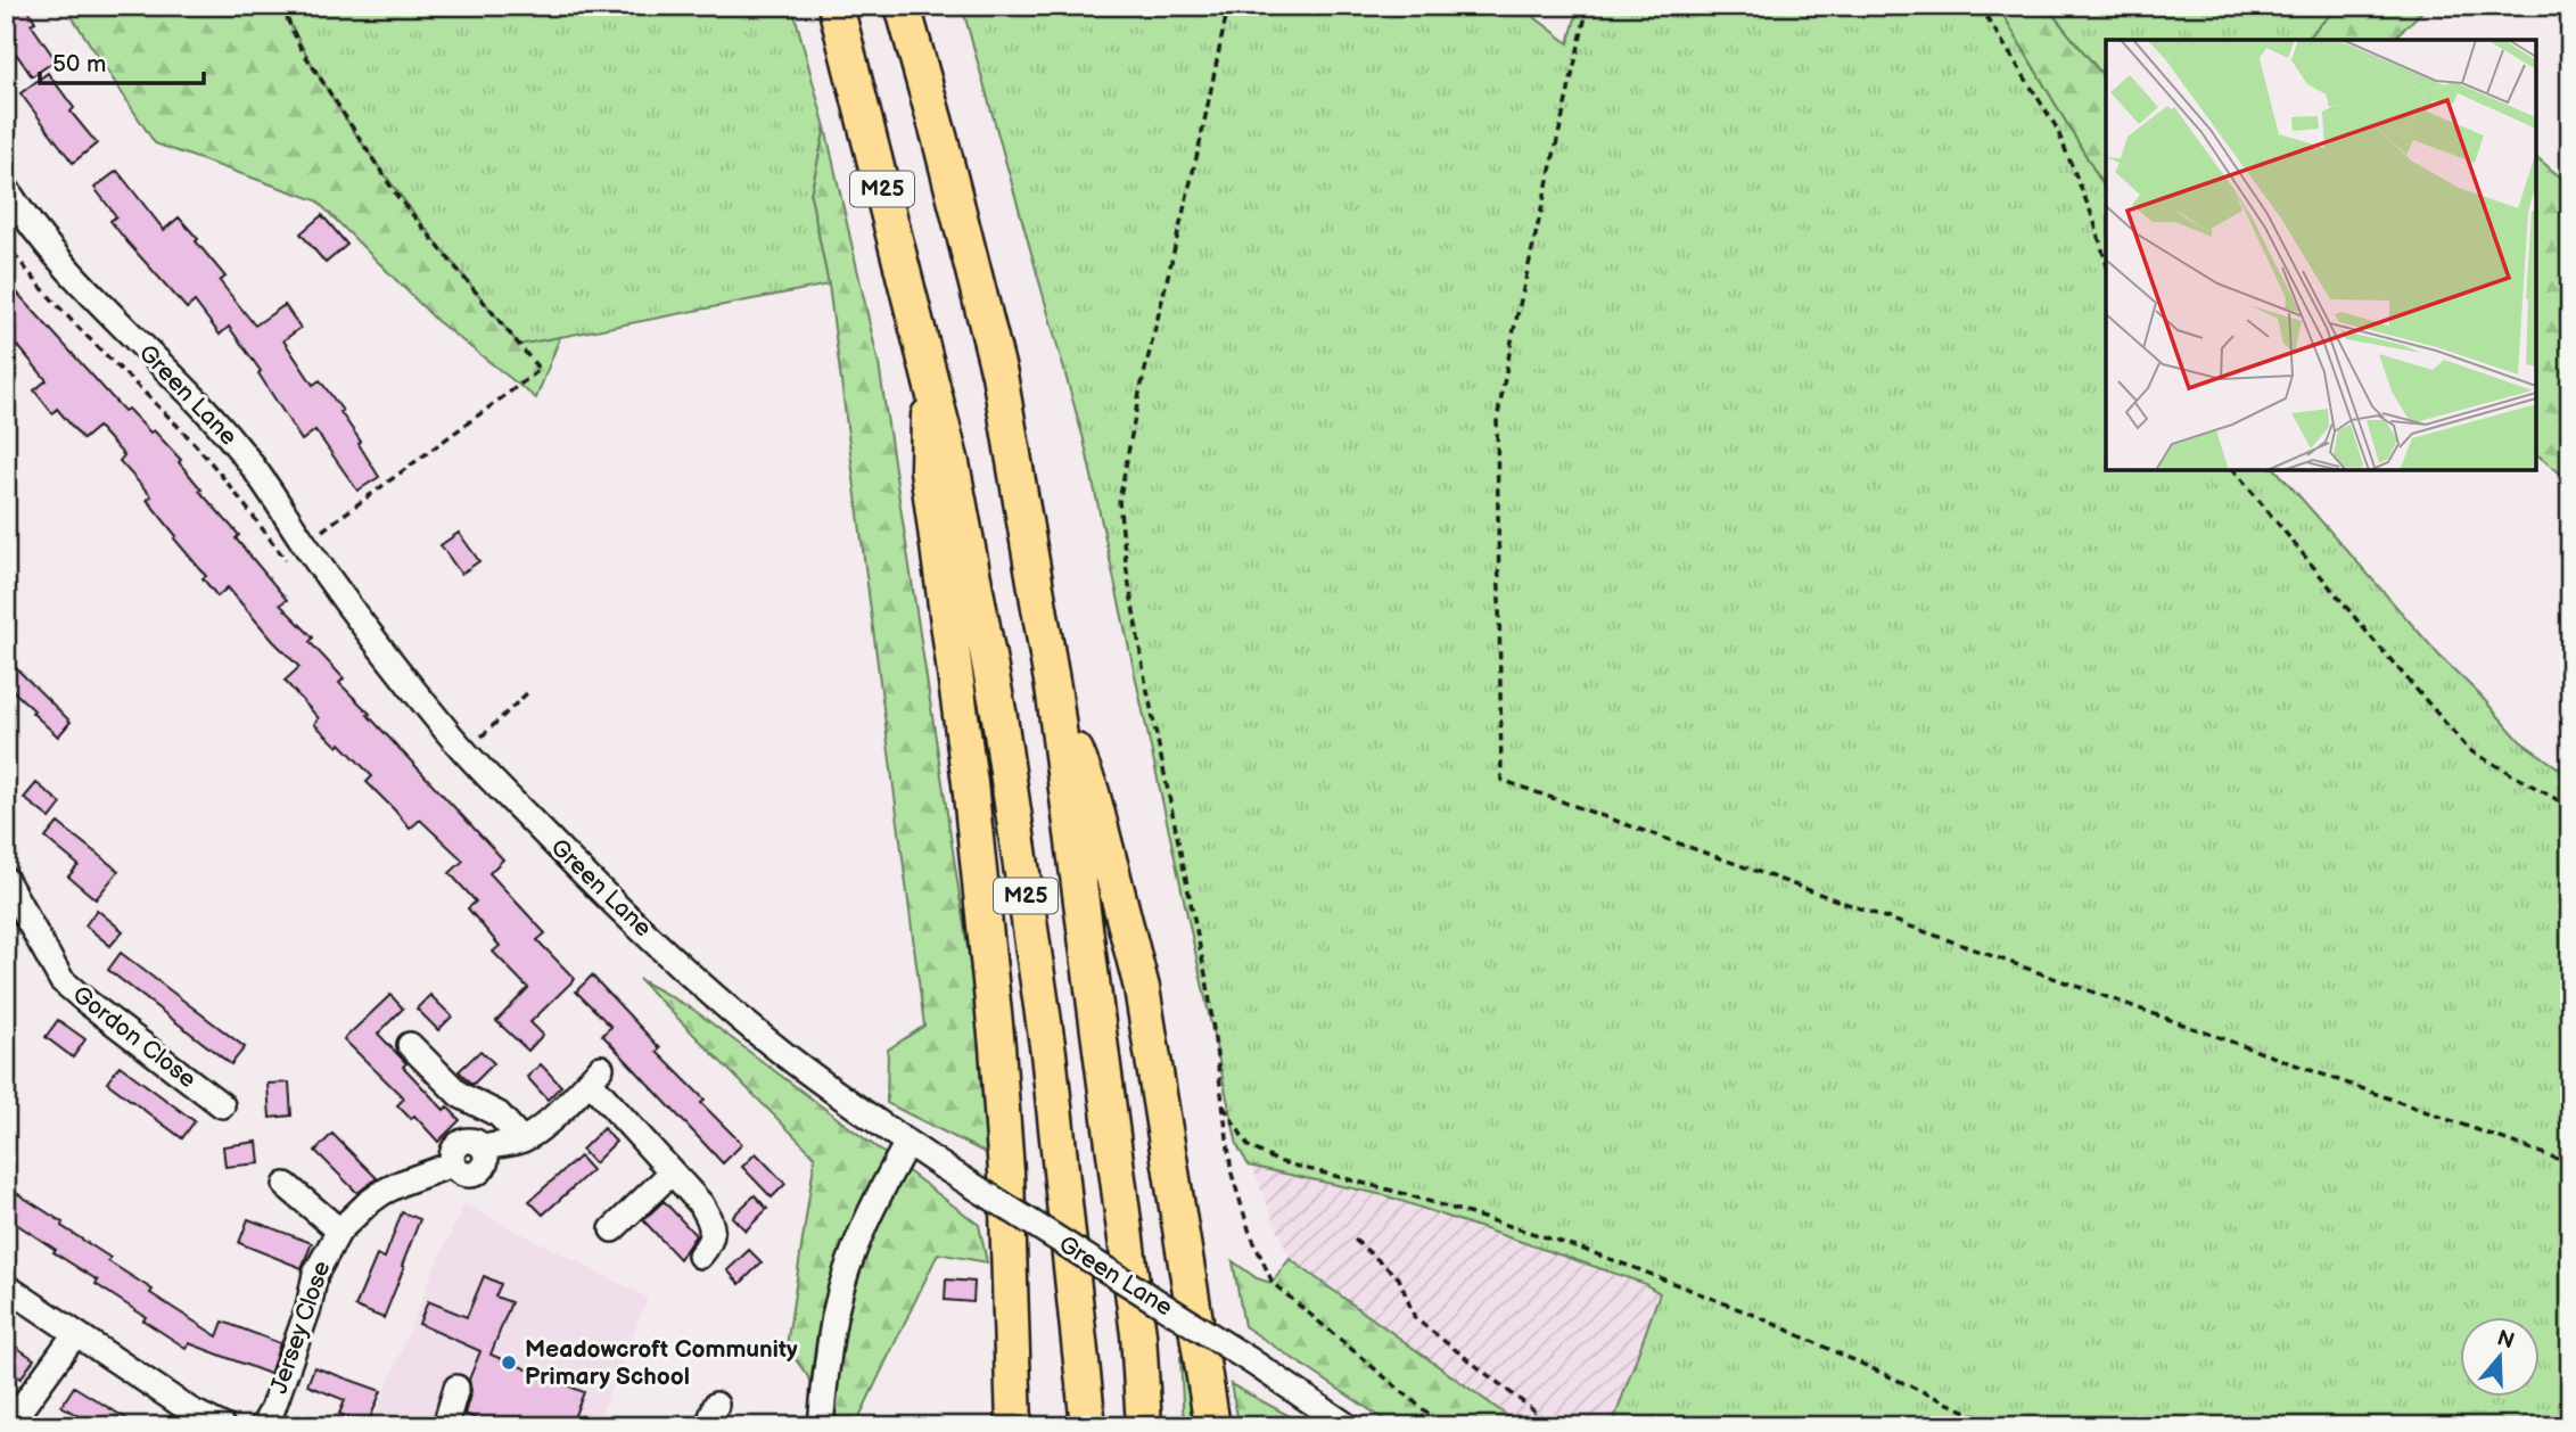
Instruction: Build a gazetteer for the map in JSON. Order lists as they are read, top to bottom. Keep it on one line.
{"streets":{"highway":["M25"],"street":["Green Lane","Gordon Close","Jersey Close"]},"places":["Meadowcroft Community Primary School"],"scale_bar":"50 m","north":"top"}
